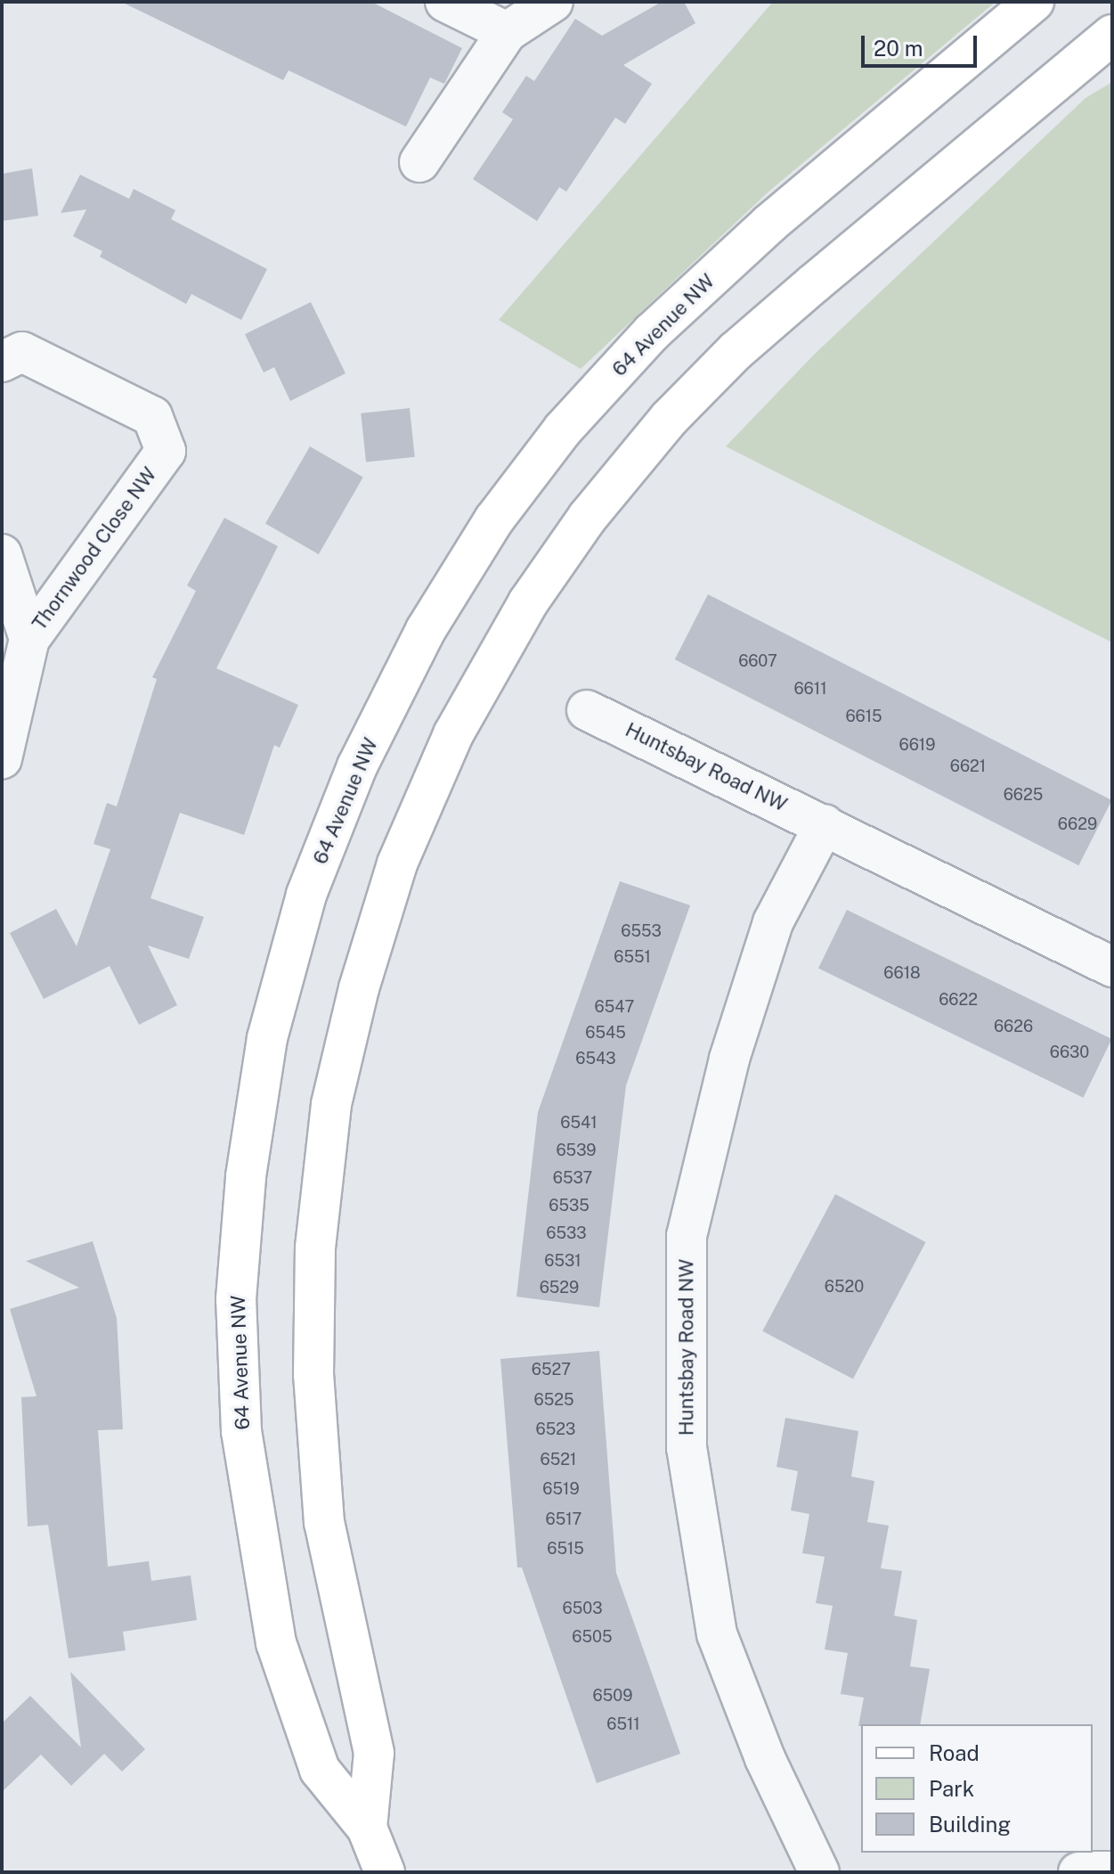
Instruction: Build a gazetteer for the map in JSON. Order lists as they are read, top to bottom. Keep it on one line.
{"streets":{"main road":["64 Avenue NW"],"street":["Thornwood Close NW","Huntsbay Road NW"]},"house_numbers":["6607","6611","6615","6619","6621","6625","6629","6553","6551","6618","6622","6547","6626","6545","6630","6543","6541","6539","6537","6535","6533","6531","6520","6529","6527","6525","6523","6521","6519","6517","6515","6503","6505","6509","6511"],"legend":["Road","Park","Building"],"scale_bar":"20 m"}
